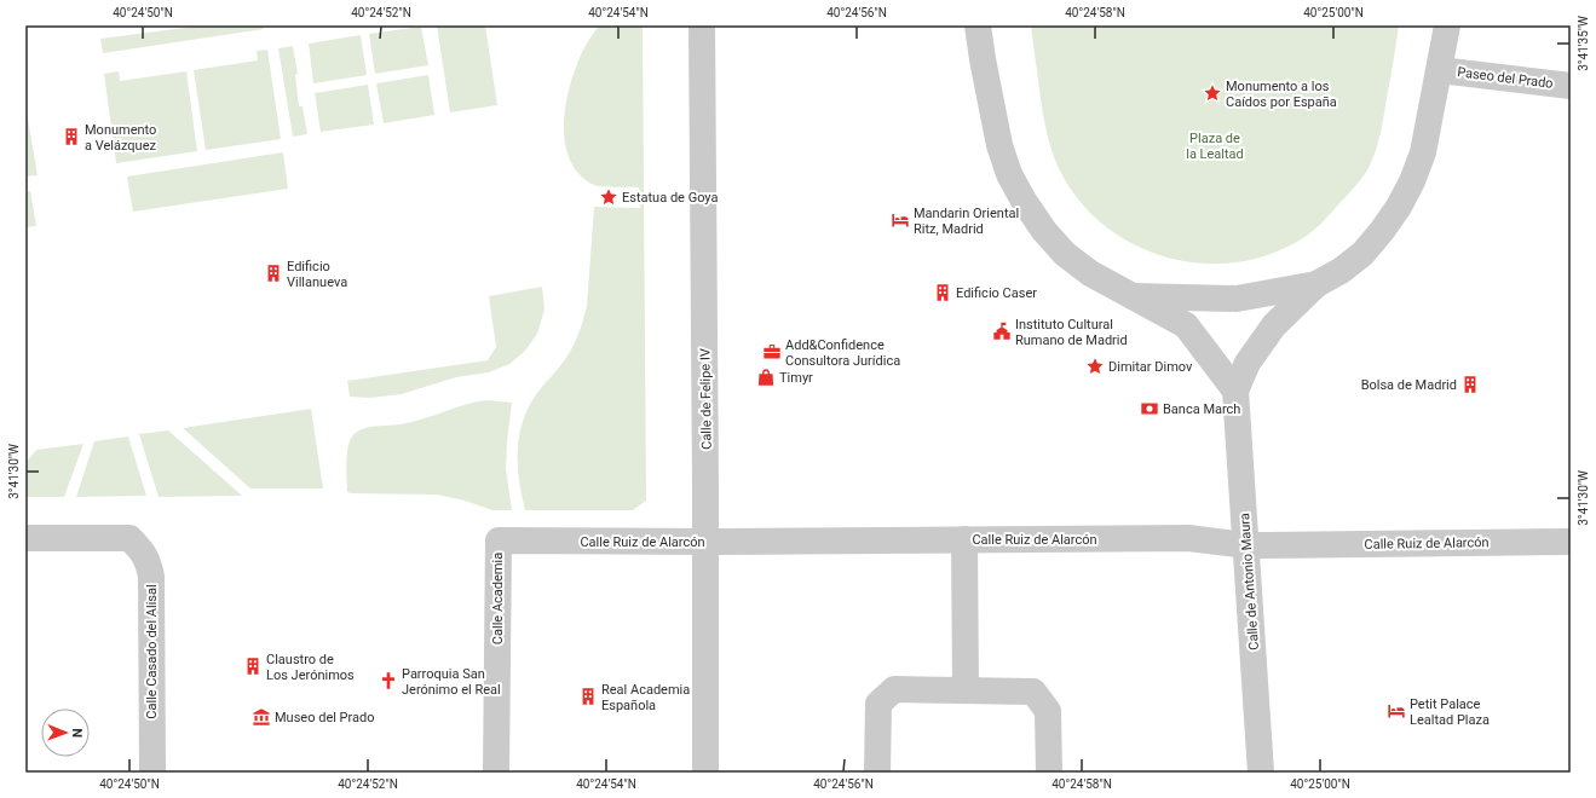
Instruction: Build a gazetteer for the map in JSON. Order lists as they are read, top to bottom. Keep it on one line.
{"streets":{"street":["Paseo del Prado","Calle de Felipe IV","Calle Ruiz de Alarcón","Calle de Antonio Maura","Calle Academia","Calle Casado del Alisal"]},"crossings":[["Calle de Felipe IV","Calle Ruiz de Alarcón"],["Calle Ruiz de Alarcón","Calle de Antonio Maura"],["Calle Ruiz de Alarcón","Calle Academia"]],"parks":["Plaza de la Lealtad"],"places":{"place":["Monumento a los Caídos por España","Estatua de Goya","Dimitar Dimov"],"building":["Monumento a Velázquez","Edificio Villanueva","Edificio Caser","Bolsa de Madrid","Claustro de Los Jerónimos","Real Academia Española"],"hotel":["Mandarin Oriental Ritz, Madrid","Petit Palace Lealtad Plaza"],"public building":["Instituto Cultural Rumano de Madrid"],"office":["Add&Confidence Consultora Jurídica"],"shop":["Timyr"],"bank":["Banca March"],"church":["Parroquia San Jerónimo el Real"],"museum":["Museo del Prado"]},"north":"right","coordinates":["40°24'50\"N","40°24'52\"N","40°24'54\"N","40°24'56\"N","40°24'58\"N","40°25'00\"N","3°41'35\"W","3°41'30\"W"]}
